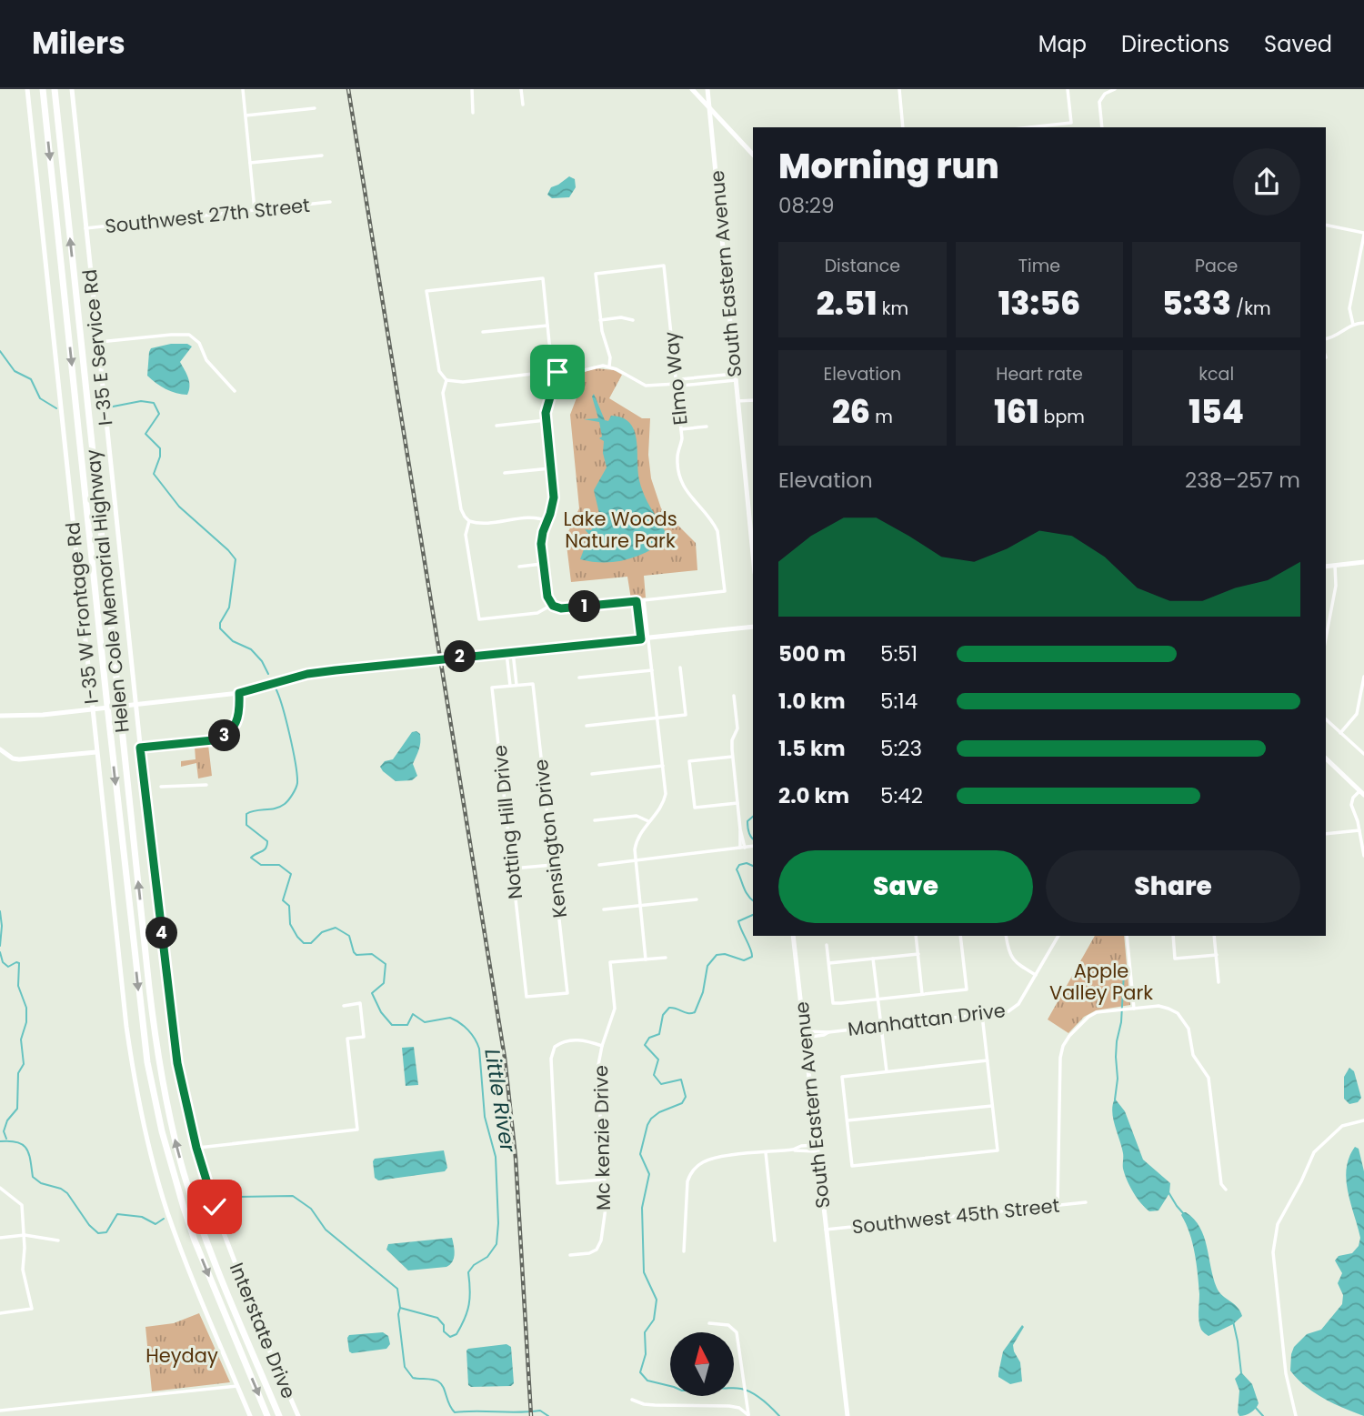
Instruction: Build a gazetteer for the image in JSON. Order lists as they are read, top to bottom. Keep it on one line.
{"streets":{"highway":["Helen Cole Memorial Highway"],"street":["Southwest 27th Street","South Eastern Avenue","I-35 E Service Rd","Elmo Way","I-35 W Frontage Rd","Notting Hill Drive","Kensington Drive","Manhattan Drive","Mc kenzie Drive","Southwest 45th Street","Interstate Drive"]},"crossings":[["Southwest 27th Street","I-35 E Service Rd"],["South Eastern Avenue","Manhattan Drive"],["South Eastern Avenue","Southwest 45th Street"],["I-35 E Service Rd","Interstate Drive"],["Notting Hill Drive","Kensington Drive"]],"water":["Little River"],"parks":["Lake Woods Nature Park","Apple Valley Park","Heyday"],"north":"top","page":{"header":"Milers","nav":["Map","Directions","Saved"],"heading":["Morning run","08:29"],"stats":[["Distance","2.51 km"],["Time","13:56"],["Pace","5:33 /km"],["Elevation","26 m"],["Heart rate","161 bpm"],["kcal","154"]],"chart":["Elevation","238–257 m"],"pins":["1","2","3","4"],"list":[{"name":"500 m","note":"5:51"},{"name":"1.0 km","note":"5:14"},{"name":"1.5 km","note":"5:23"},{"name":"2.0 km","note":"5:42"}],"buttons":["Save","Share"]}}
